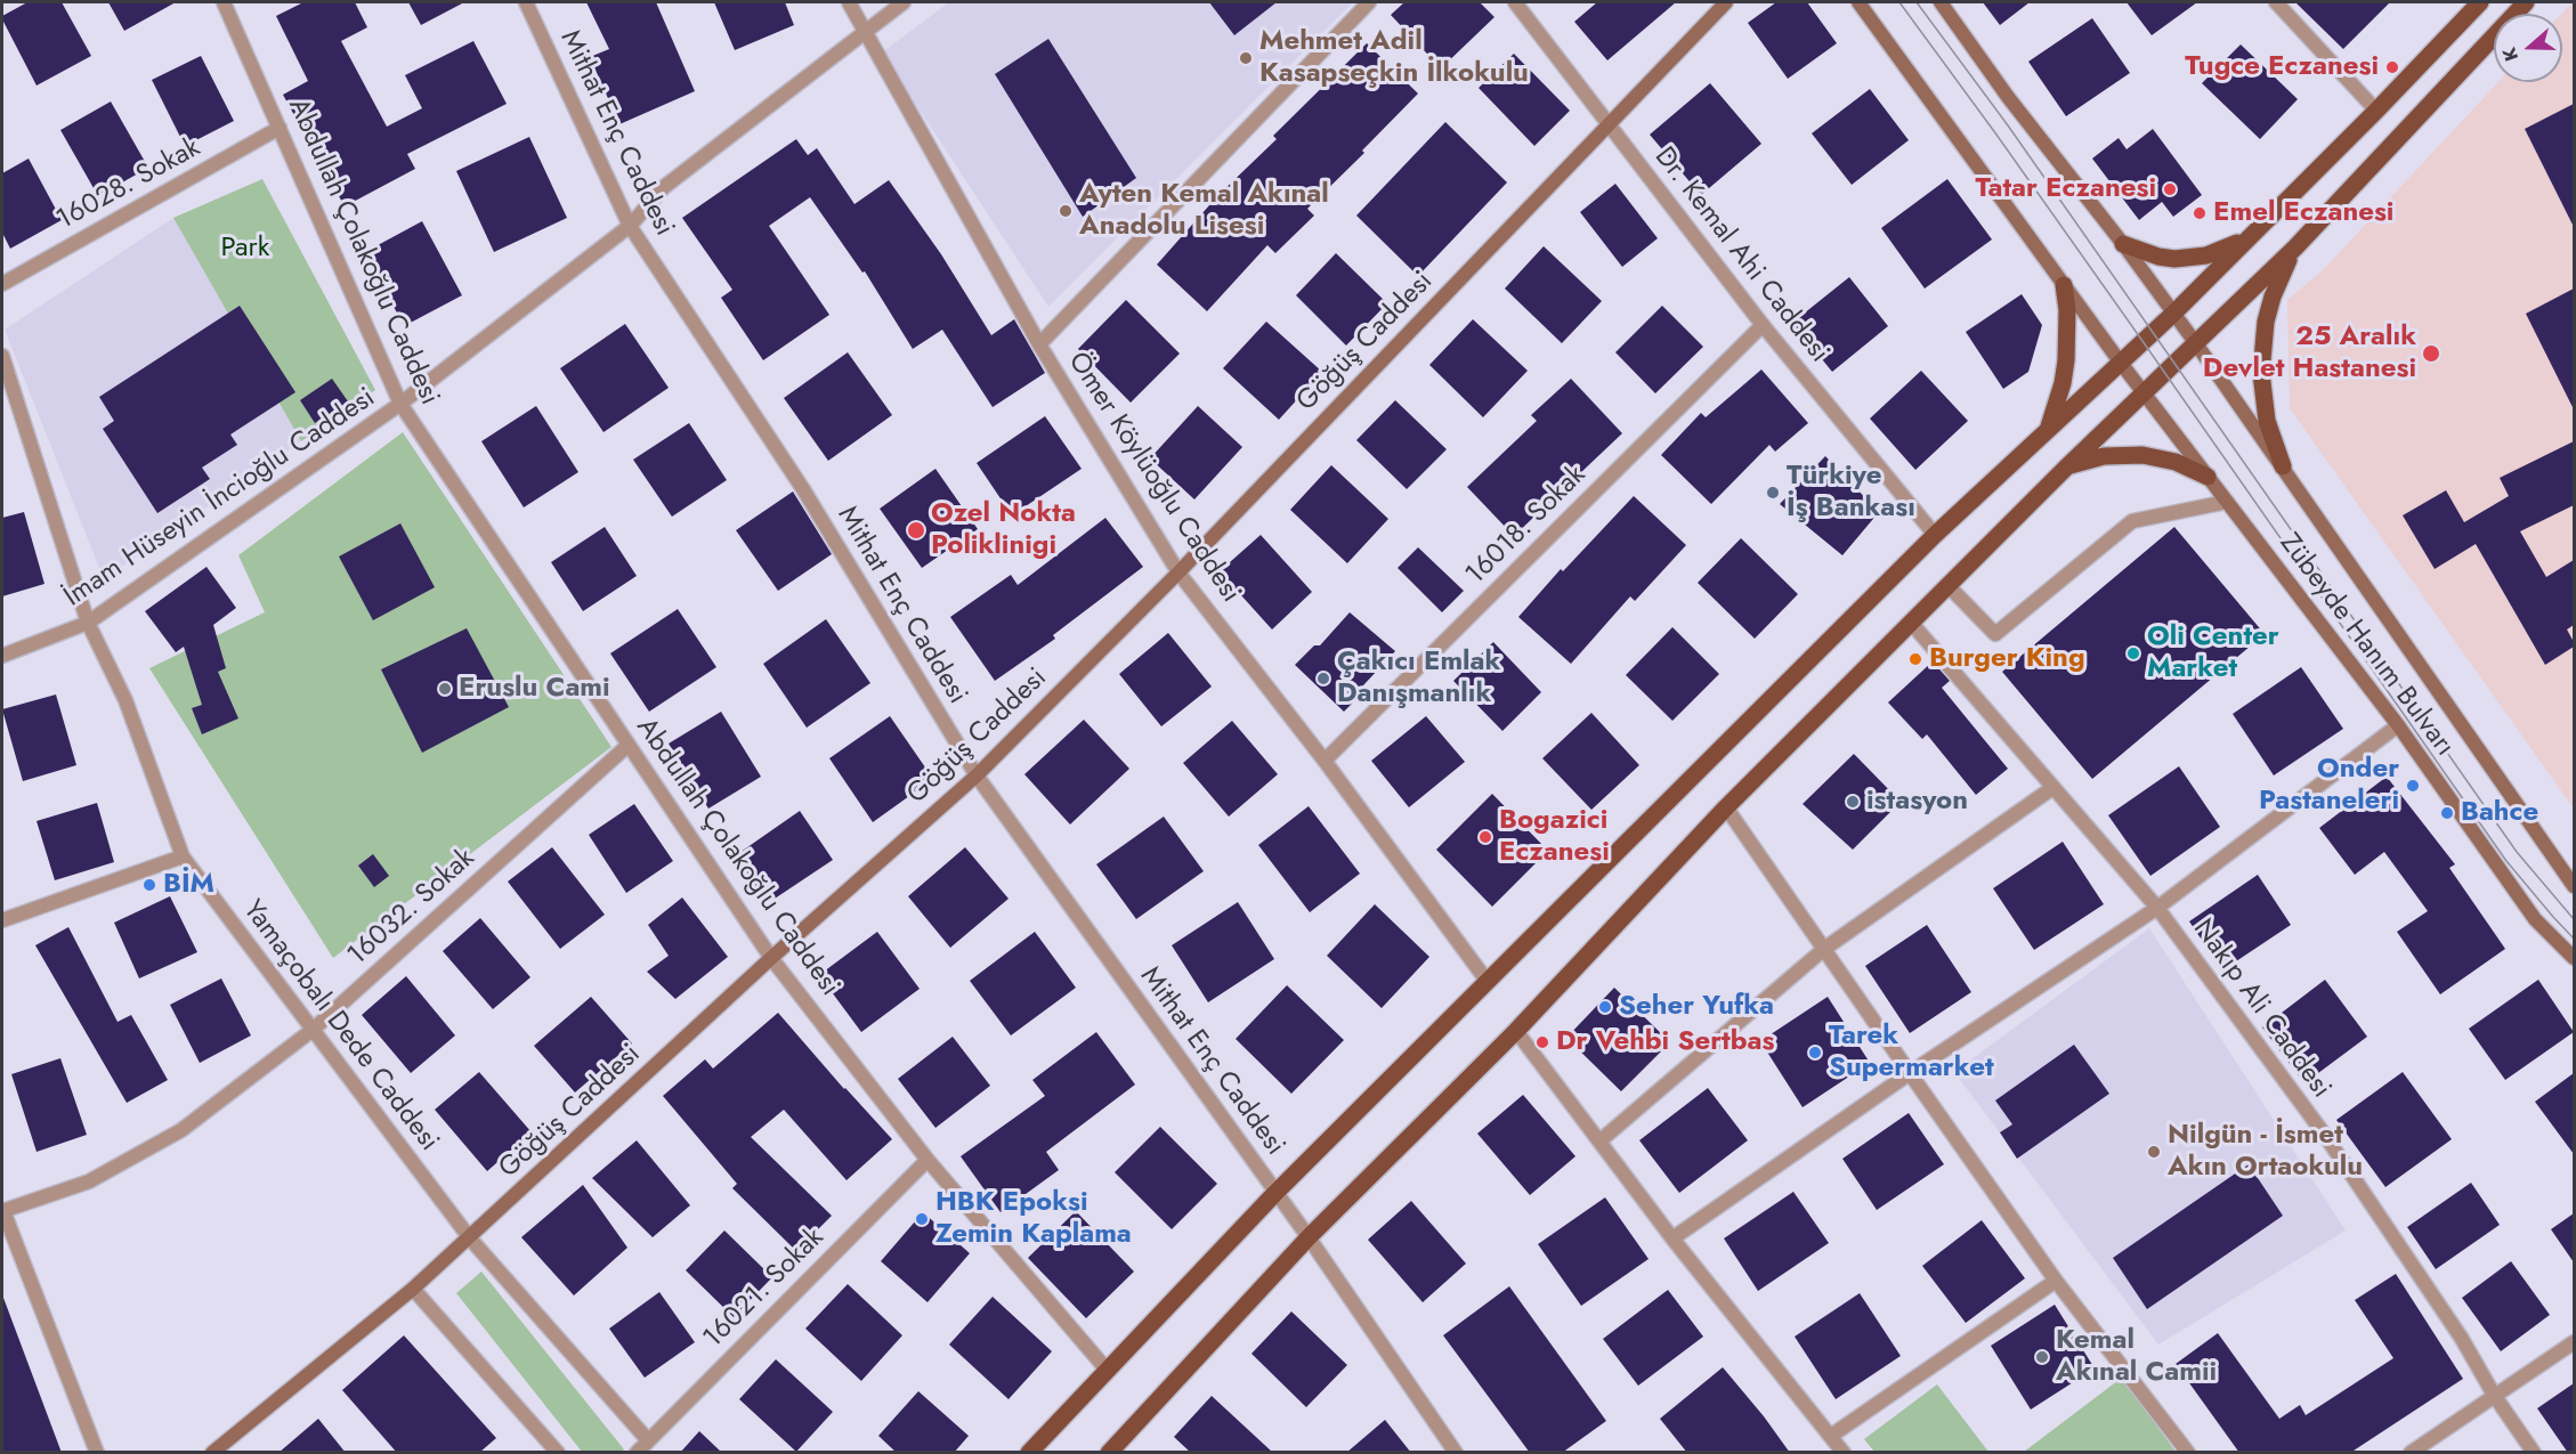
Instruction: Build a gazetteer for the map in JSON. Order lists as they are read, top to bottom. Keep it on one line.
{"streets":{"main road":["Göğüş Caddesi","Zübeyde Hanım Bulvarı"],"street":["Mithat Enç Caddesi","16028. Sokak","Abdullah Çolakoğlu Caddesi","Dr. Kemal Ahi Caddesi","Ömer Köylüoğlu Caddesi","İmam Hüseyin İncioğlu Caddesi","16018. Sokak","16032. Sokak","Nakıp Ali Caddesi","Yamaçobalı Dede Caddesi","16021. Sokak"]},"crossings":[["Mithat Enç Caddesi","Göğüş Caddesi"],["Mithat Enç Caddesi","İmam Hüseyin İncioğlu Caddesi"],["16028. Sokak","Abdullah Çolakoğlu Caddesi"],["Abdullah Çolakoğlu Caddesi","Göğüş Caddesi"],["Abdullah Çolakoğlu Caddesi","İmam Hüseyin İncioğlu Caddesi"],["Abdullah Çolakoğlu Caddesi","16032. Sokak"],["Abdullah Çolakoğlu Caddesi","16021. Sokak"],["Dr. Kemal Ahi Caddesi","Göğüş Caddesi"],["Dr. Kemal Ahi Caddesi","16018. Sokak"],["Göğüş Caddesi","Ömer Köylüoğlu Caddesi"],["Göğüş Caddesi","Yamaçobalı Dede Caddesi"],["Ömer Köylüoğlu Caddesi","İmam Hüseyin İncioğlu Caddesi"],["Ömer Köylüoğlu Caddesi","16018. Sokak"],["İmam Hüseyin İncioğlu Caddesi","Yamaçobalı Dede Caddesi"],["16032. Sokak","Yamaçobalı Dede Caddesi"],["Yamaçobalı Dede Caddesi","16021. Sokak"]],"parks":["Park"],"places":["Mehmet Adil Kasapseçkin İlkokulu","Tugce Eczanesi","Tatar Eczanesi","Ayten Kemal Akınal Anadolu Lisesi","Emel Eczanesi","25 Aralık Devlet Hastanesi","Türkiye İş Bankası","Ozel Nokta Poliklinigi","Oli Center Market","Burger King","Çakıcı Emlak Danışmanlık","Eruslu Cami","Onder Pastaneleri","istasyon","Bahce","Bogazici Eczanesi","BİM","Seher Yufka","Dr Vehbi Sertbas","Tarek Supermarket","Nilgün - İsmet Akın Ortaokulu","HBK Epoksi Zemin Kaplama","Kemal Akınal Camii"],"north":"left"}
